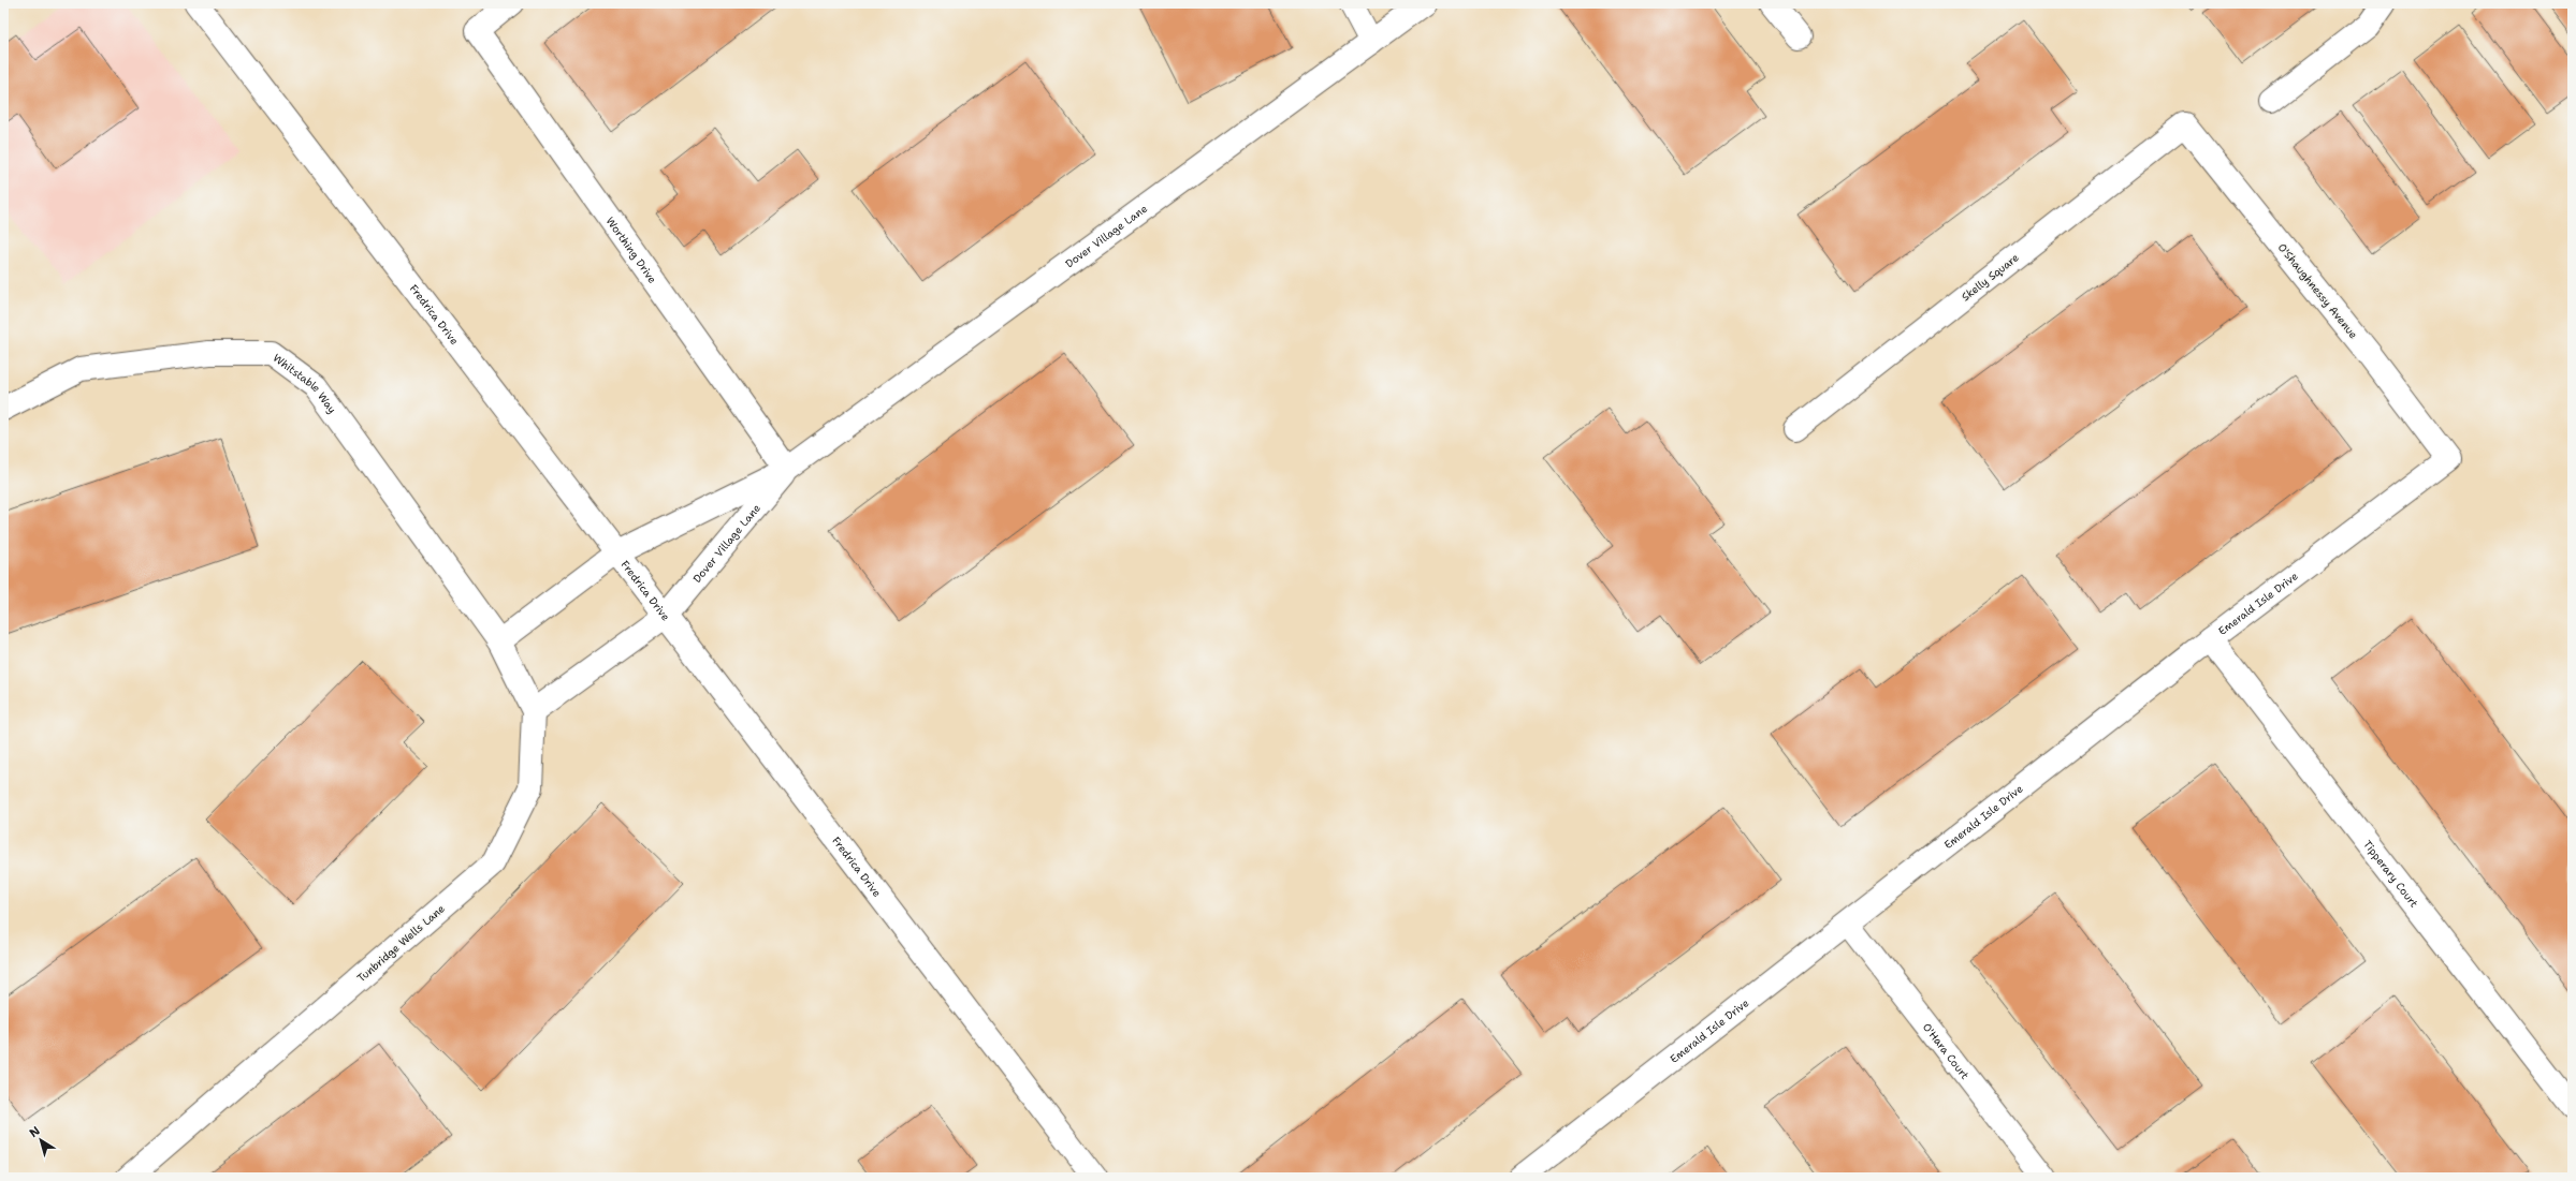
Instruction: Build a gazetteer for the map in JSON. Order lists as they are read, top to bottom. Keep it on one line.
{"streets":{"street":["Dover Village Lane","Worthing Drive","Skelly Square","O'Shaughnessy Avenue","Fredrica Drive","Whitstable Way","Emerald Isle Drive","Tipperary Court","Tunbridge Wells Lane","O'Hara Court"]},"crossings":[["Dover Village Lane","Worthing Drive"],["Dover Village Lane","Fredrica Drive"],["Dover Village Lane","Whitstable Way"],["Dover Village Lane","Tunbridge Wells Lane"],["Skelly Square","O'Shaughnessy Avenue"],["O'Shaughnessy Avenue","Emerald Isle Drive"],["Whitstable Way","Tunbridge Wells Lane"],["Emerald Isle Drive","Tipperary Court"],["Emerald Isle Drive","O'Hara Court"]],"north":"top left"}
